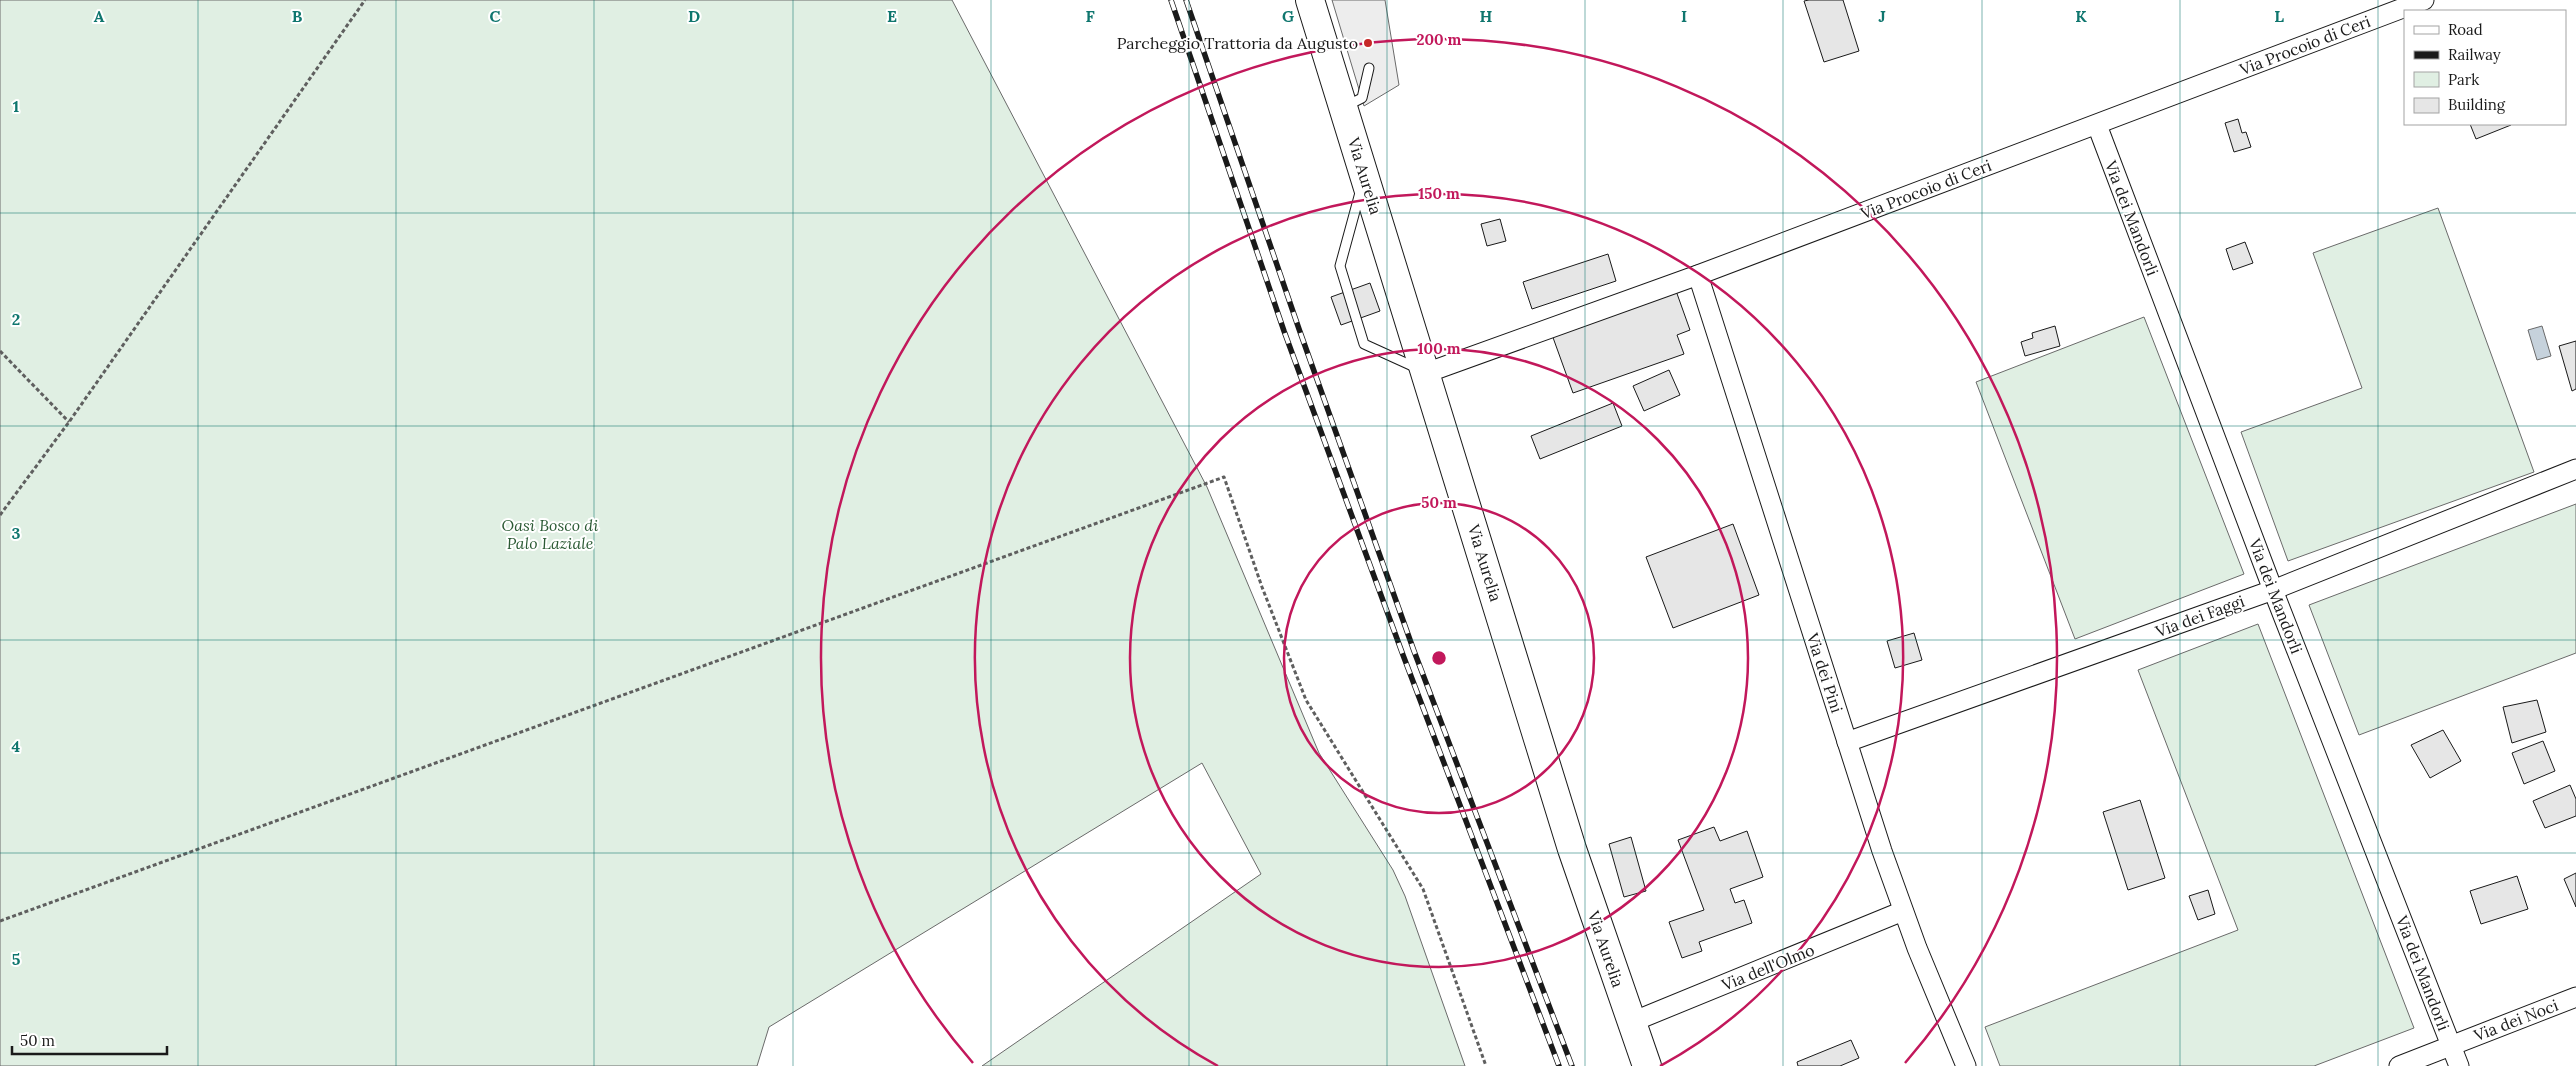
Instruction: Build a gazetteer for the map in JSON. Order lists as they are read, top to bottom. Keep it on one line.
{"streets":{"main road":["Via Aurelia"],"street":["Via Procoio di Ceri","Via dei Mandorli","Via dei Faggi","Via dei Pini","Via dell'Olmo","Via dei Noci"]},"crossings":[["Via Procoio di Ceri","Via Aurelia"],["Via Procoio di Ceri","Via dei Mandorli"],["Via Procoio di Ceri","Via dei Pini"],["Via Aurelia","Via dell'Olmo"],["Via dei Mandorli","Via dei Faggi"],["Via dei Mandorli","Via dei Noci"],["Via dei Faggi","Via dei Pini"],["Via dei Pini","Via dell'Olmo"]],"parks":["Oasi Bosco di Palo Laziale"],"places":["Parcheggio Trattoria da Augusto"],"legend":["Road","Railway","Park","Building"],"scale_bar":"50 m","grid":{"columns":["A","B","C","D","E","F","G","H","I","J","K","L"],"rows":["1","2","3","4","5"]},"rings":["200 m","150 m","100 m","50 m"]}
